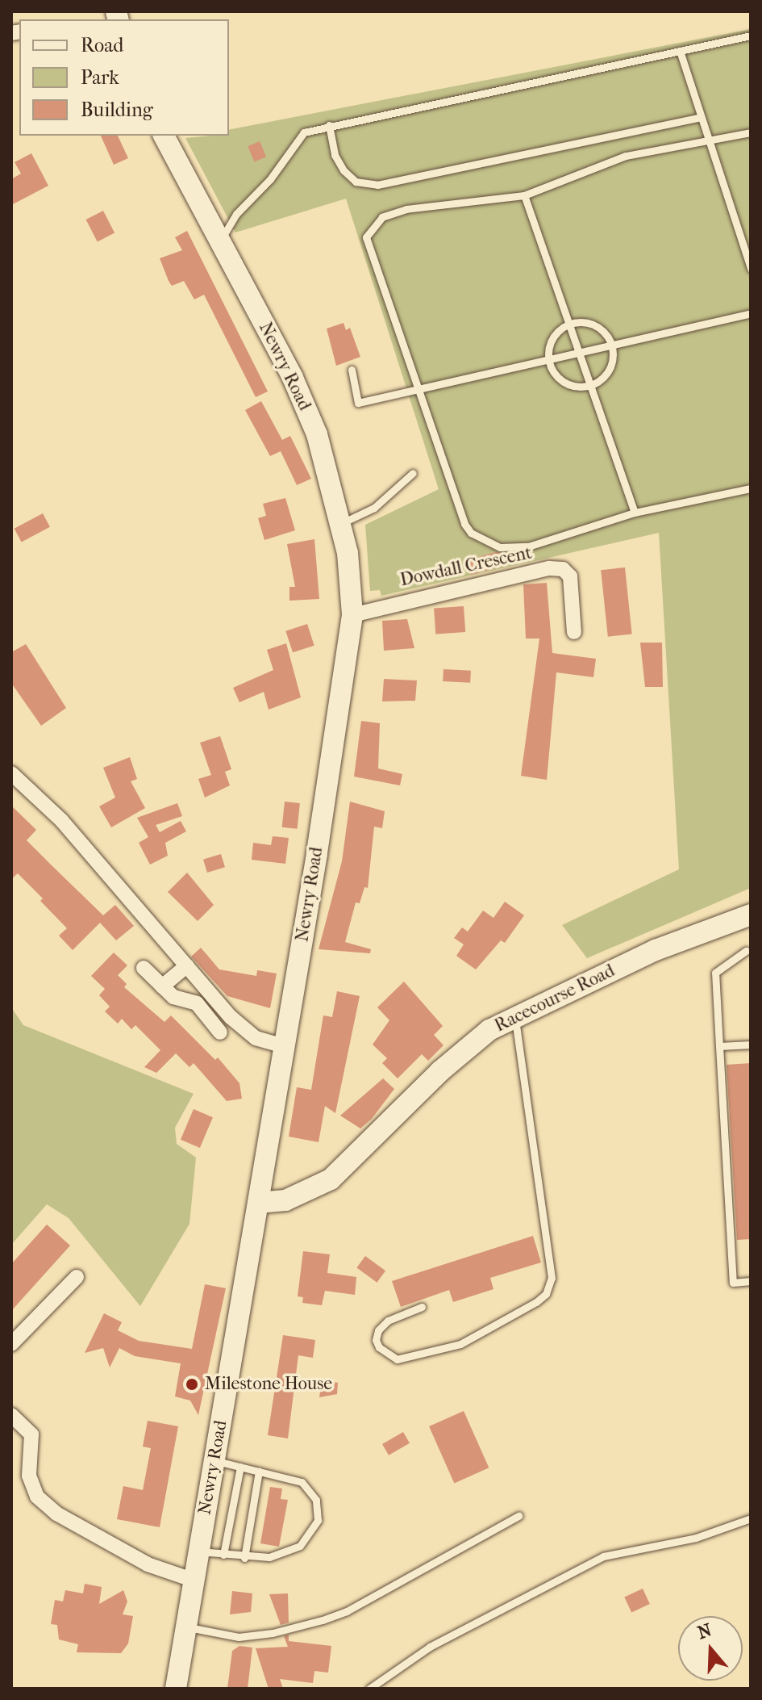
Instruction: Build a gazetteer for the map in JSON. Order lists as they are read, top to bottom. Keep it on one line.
{"streets":{"main road":["Newry Road","Racecourse Road"],"street":["Dowdall Crescent"]},"crossings":[["Newry Road","Dowdall Crescent"],["Newry Road","Racecourse Road"]],"places":["Milestone House"],"legend":["Road","Park","Building"],"north":"top"}
